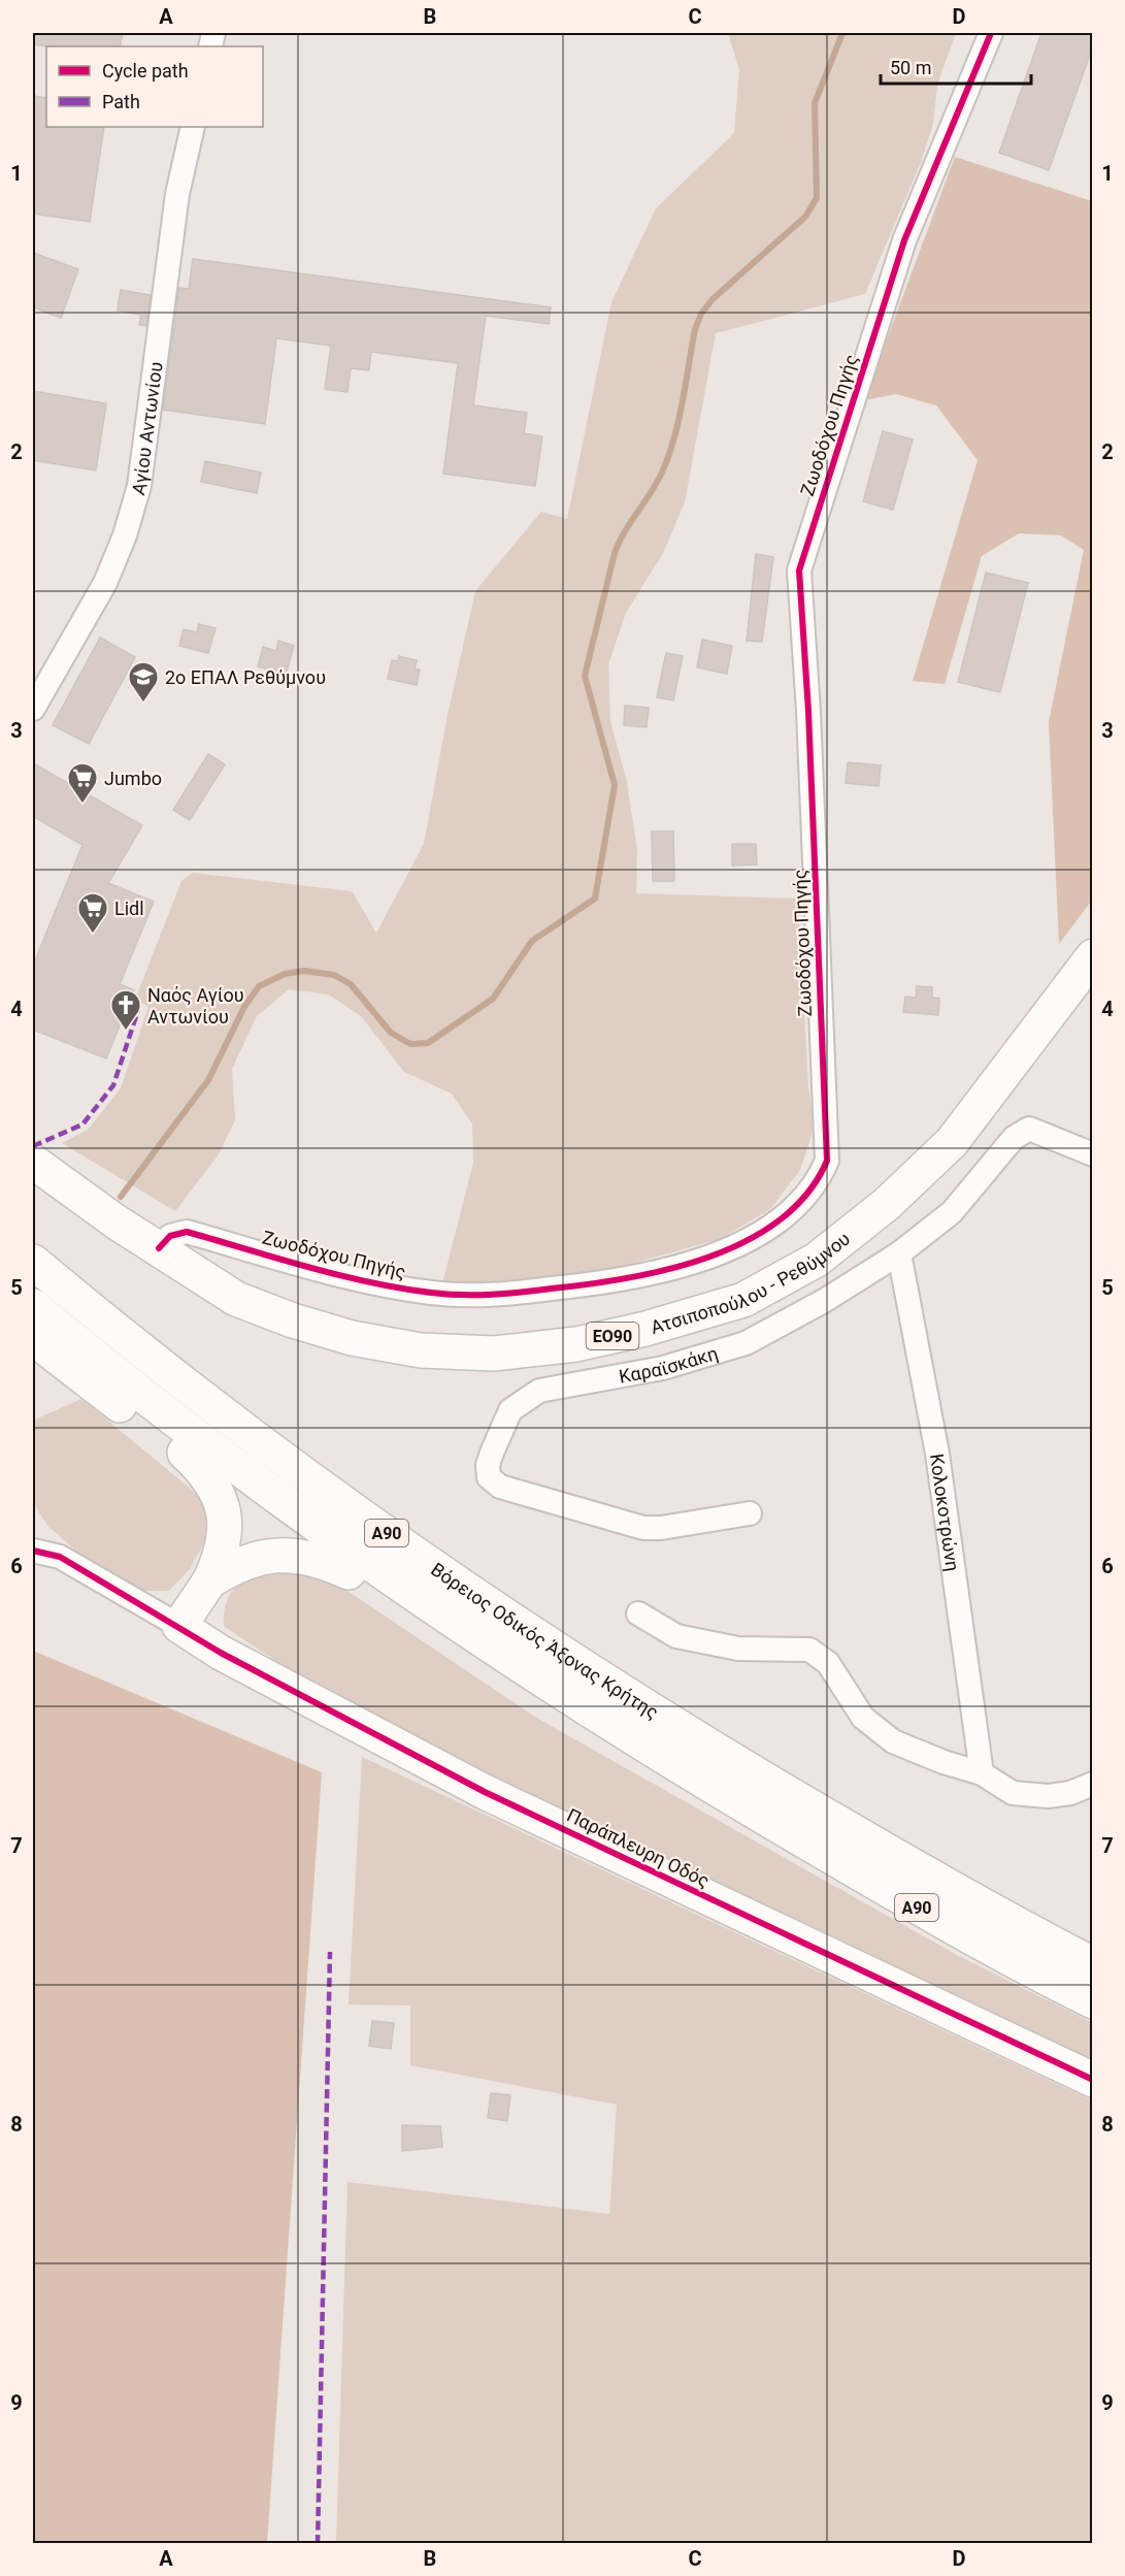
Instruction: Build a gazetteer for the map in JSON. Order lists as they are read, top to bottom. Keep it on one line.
{"streets":{"main road":["Ατσιποπούλου - Ρεθύμνου","ΕΟ90","Α90","Βόρειος Οδικός Άξονας Κρήτης","Παράπλευρη Οδός"],"street":["Ζωοδόχου Πηγής","Αγίου Αντωνίου","Καραϊσκάκη","Κολοκοτρώνη"]},"crossings":[["Ζωοδόχου Πηγής","Ατσιποπούλου - Ρεθύμνου"],["Καραϊσκάκη","Κολοκοτρώνη"]],"places":{"school or university":["2ο ΕΠΑΛ Ρεθύμνου"],"supermarket":["Jumbo","Lidl"],"church":["Ναός Αγίου Αντωνίου"]},"legend":["Cycle path","Path"],"scale_bar":"50 m","grid":{"columns":["A","B","C","D"],"rows":["1","2","3","4","5","6","7","8","9"]}}
